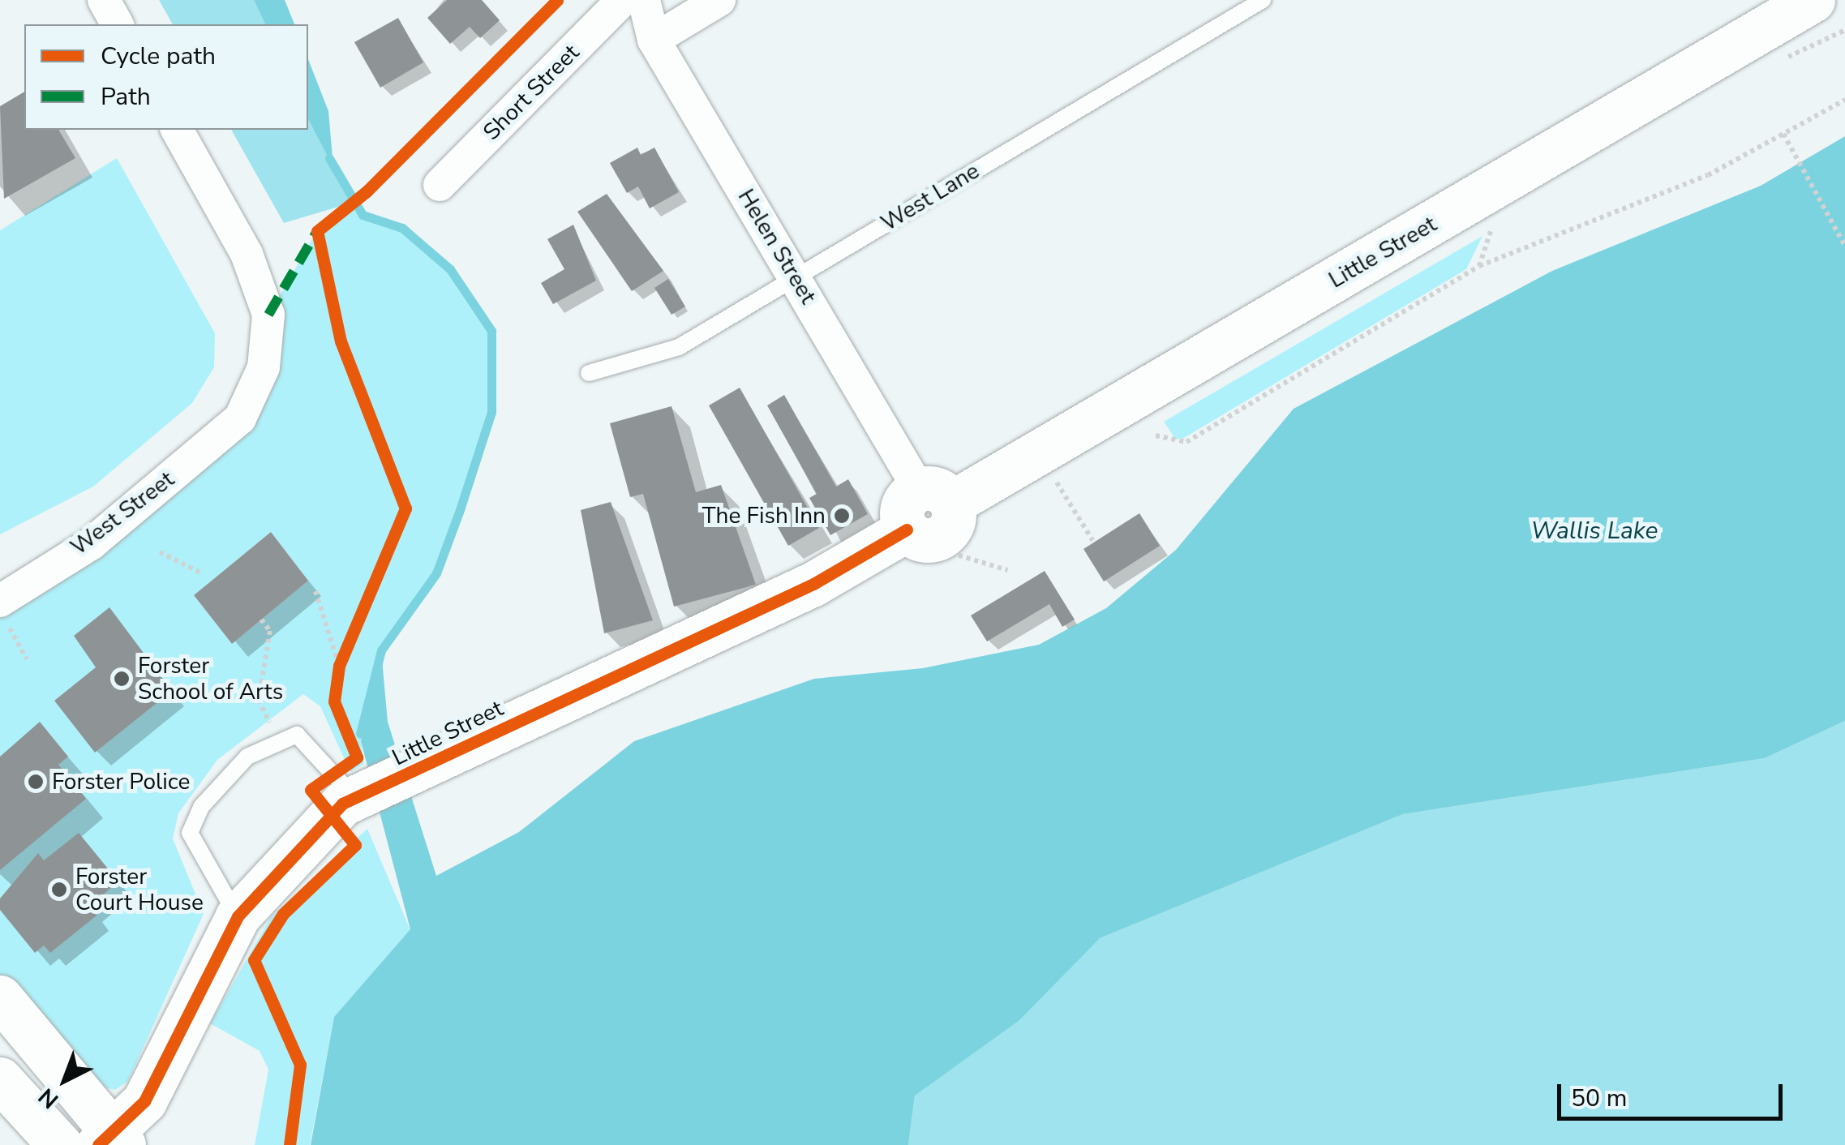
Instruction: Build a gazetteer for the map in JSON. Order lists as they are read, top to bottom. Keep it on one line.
{"streets":{"street":["Short Street","Helen Street","Little Street","West Street"],"lane":["West Lane"]},"crossings":[["West Lane","Helen Street"],["Helen Street","Little Street"]],"water":["Wallis Lake"],"places":["The Fish Inn","Forster School of Arts","Forster Police","Forster Court House"],"legend":["Cycle path","Path"],"scale_bar":"50 m","north":"bottom left"}
